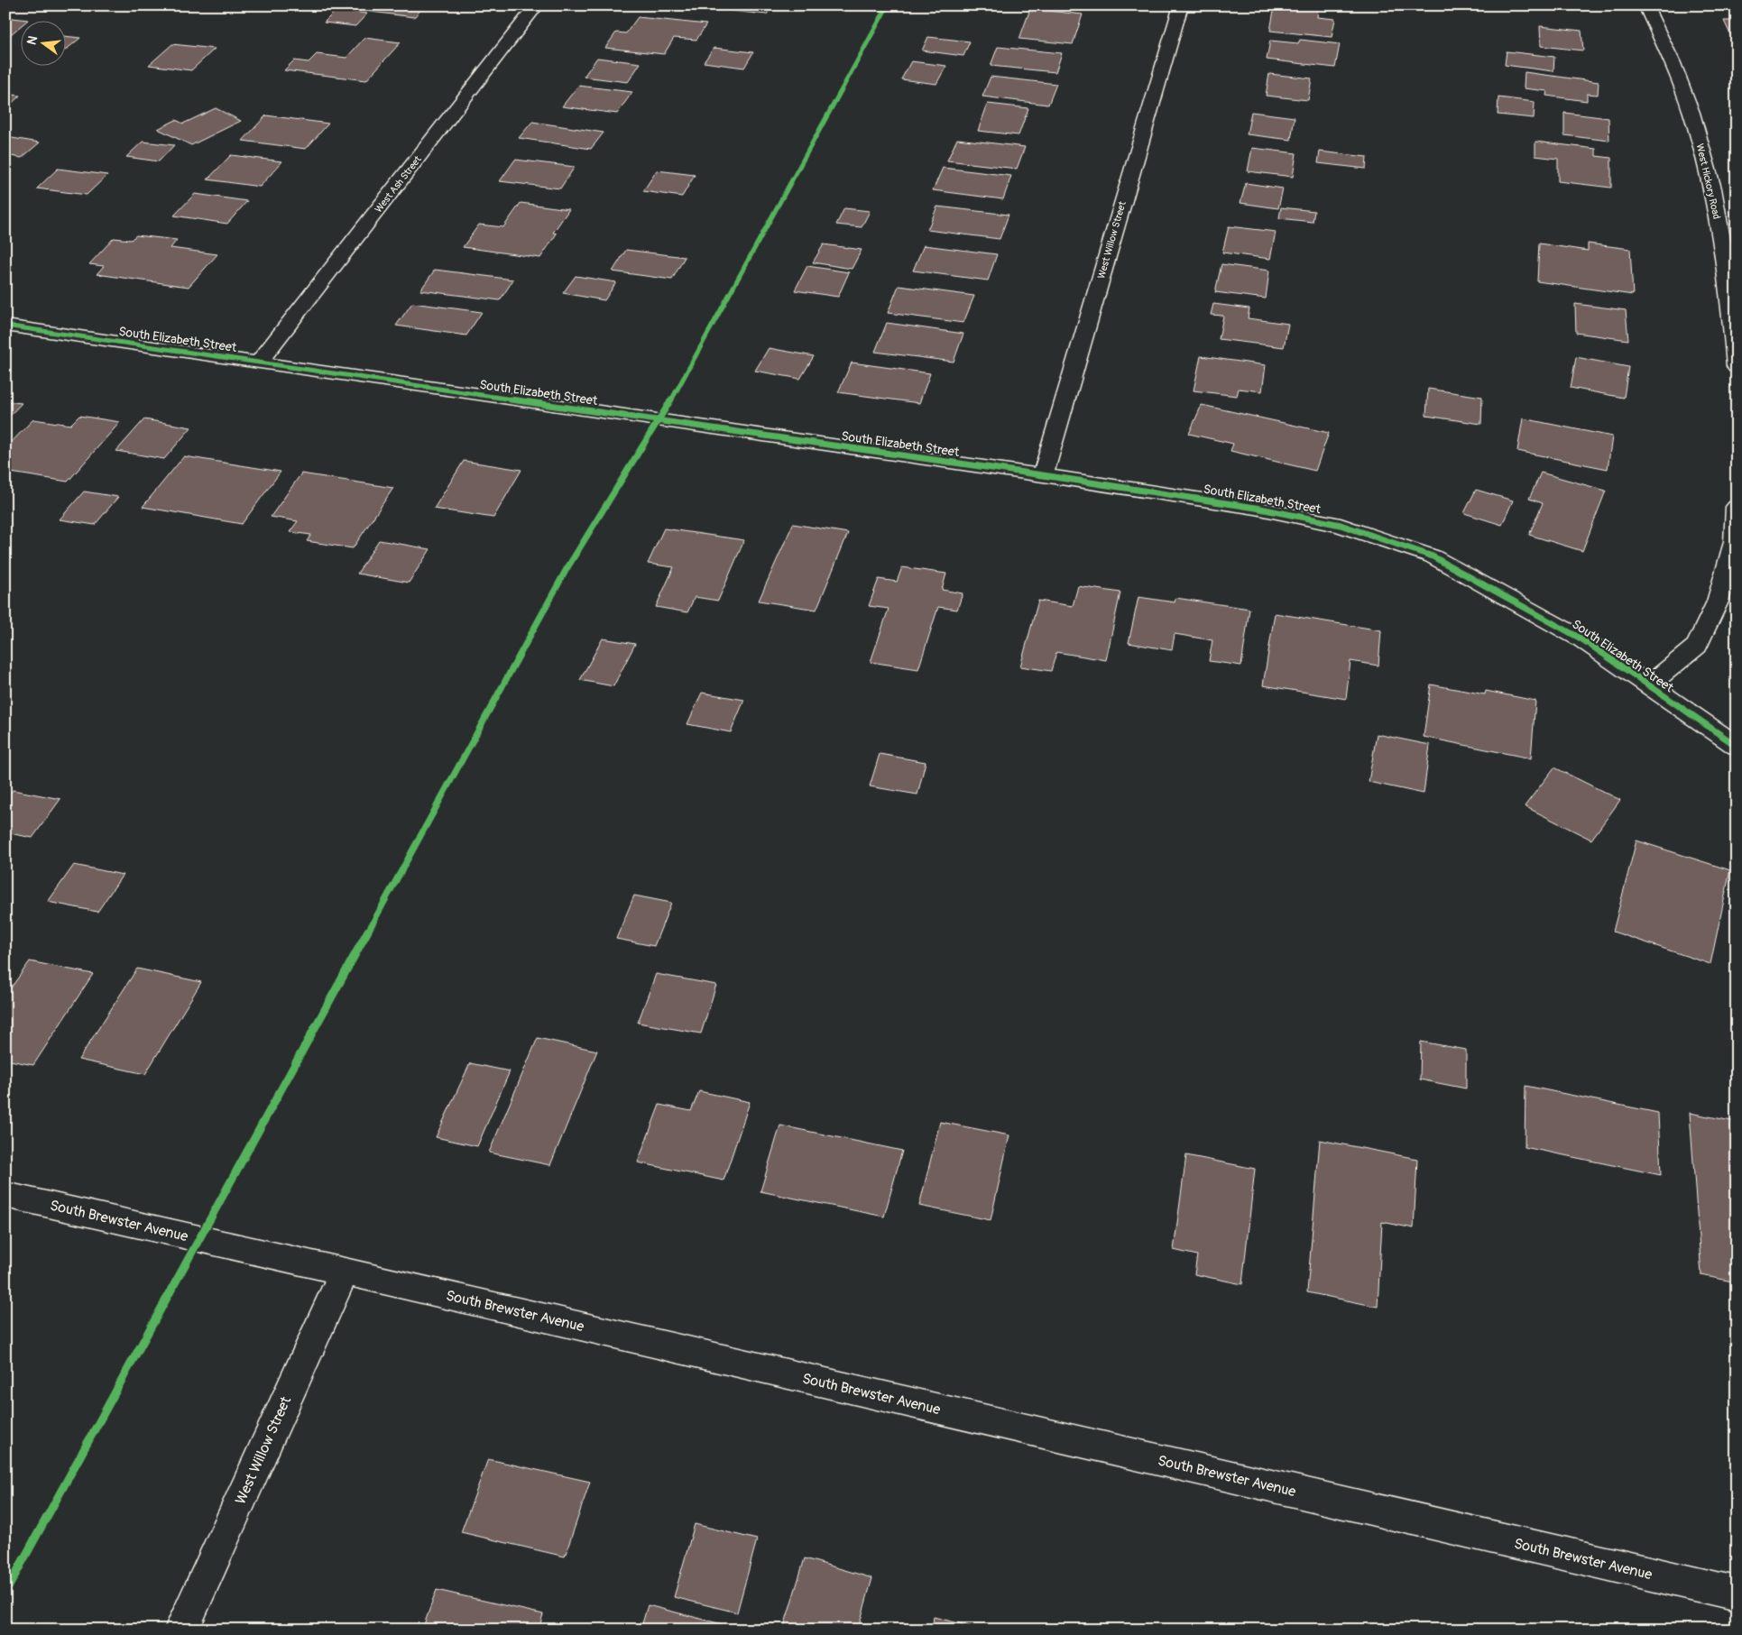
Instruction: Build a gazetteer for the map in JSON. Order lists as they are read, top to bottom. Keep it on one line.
{"streets":{"street":["West Hickory Road","West Ash Street","West Willow Street","South Elizabeth Street","South Brewster Avenue"]},"crossings":[["West Ash Street","South Elizabeth Street"],["West Willow Street","South Elizabeth Street"],["West Willow Street","South Brewster Avenue"]],"north":"left"}
